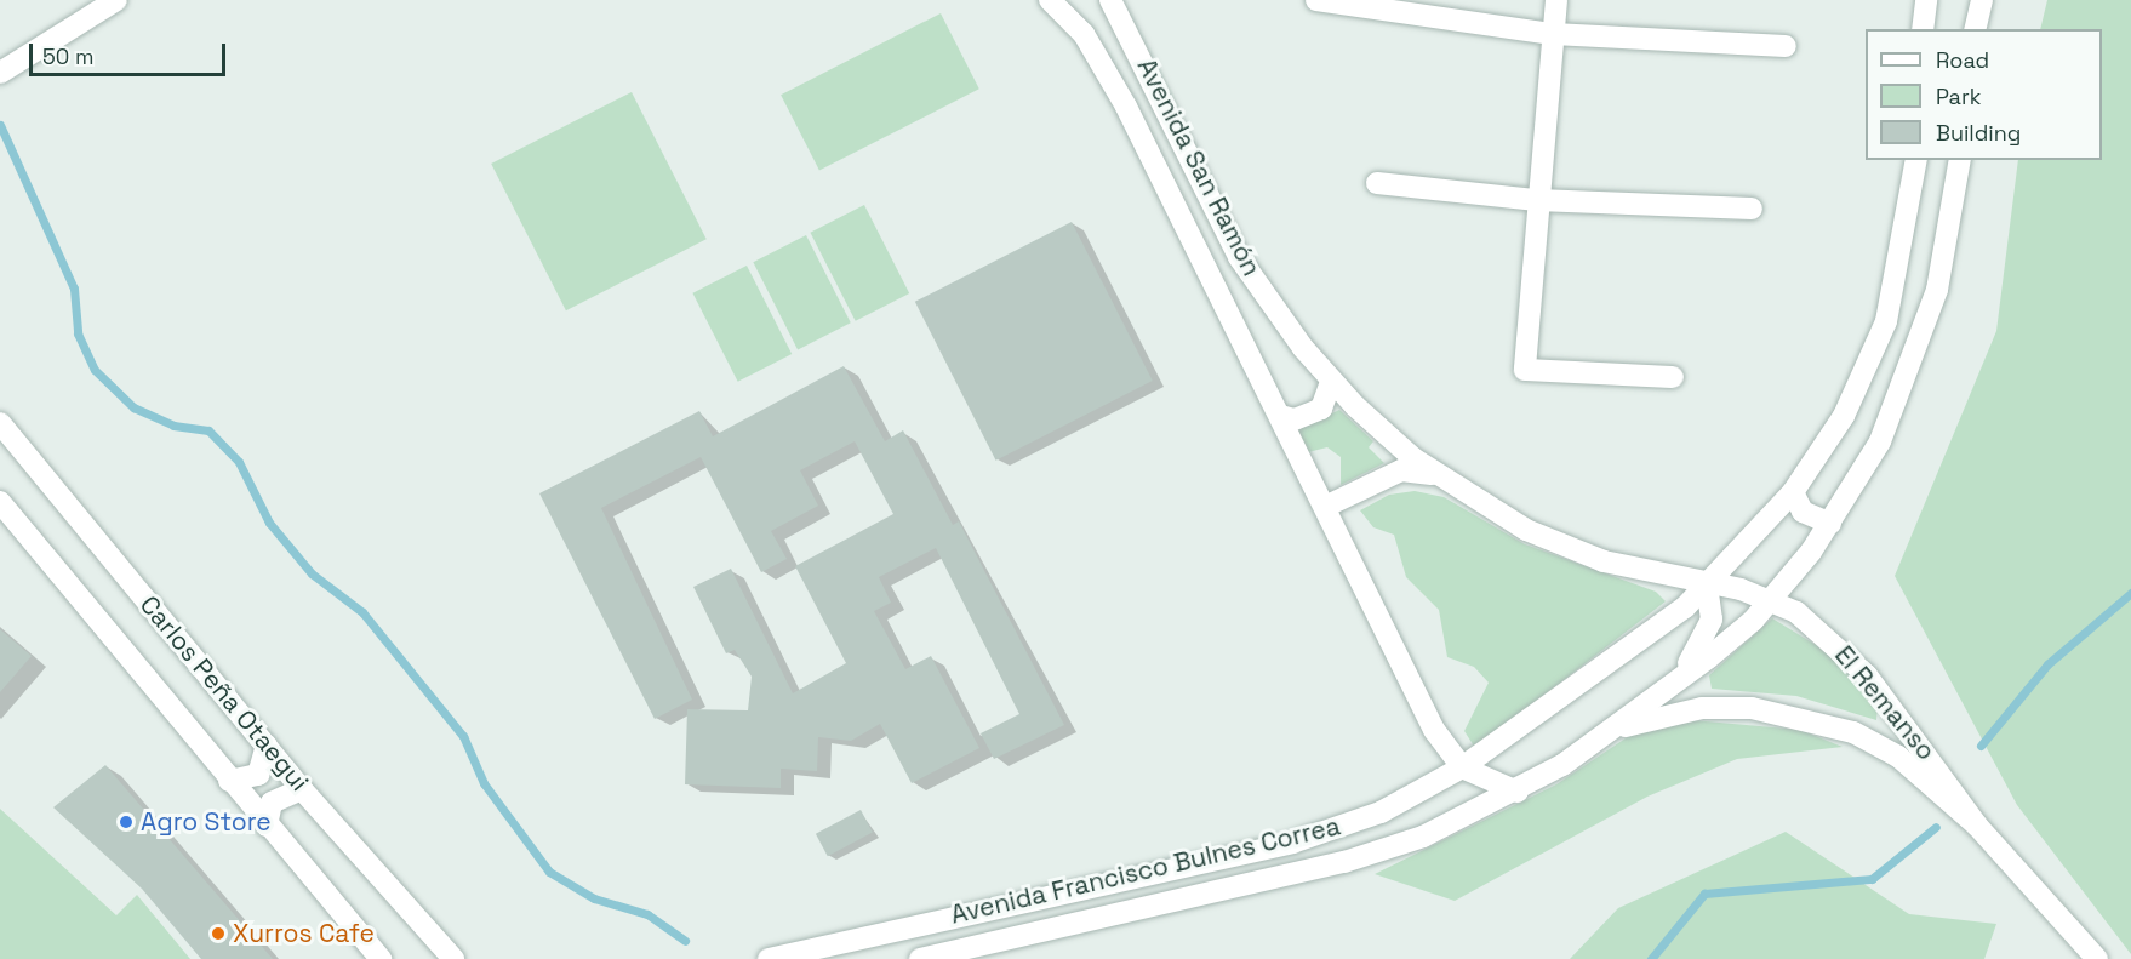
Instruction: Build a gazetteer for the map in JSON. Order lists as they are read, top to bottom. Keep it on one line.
{"streets":{"street":["Avenida San Ramón","Carlos Peña Otaegui","El Remanso","Avenida Francisco Bulnes Correa"]},"crossings":[["Avenida San Ramón","El Remanso"],["Avenida San Ramón","Avenida Francisco Bulnes Correa"],["El Remanso","Avenida Francisco Bulnes Correa"]],"places":["Agro Store","Xurros Cafe"],"legend":["Road","Park","Building"],"scale_bar":"50 m"}
